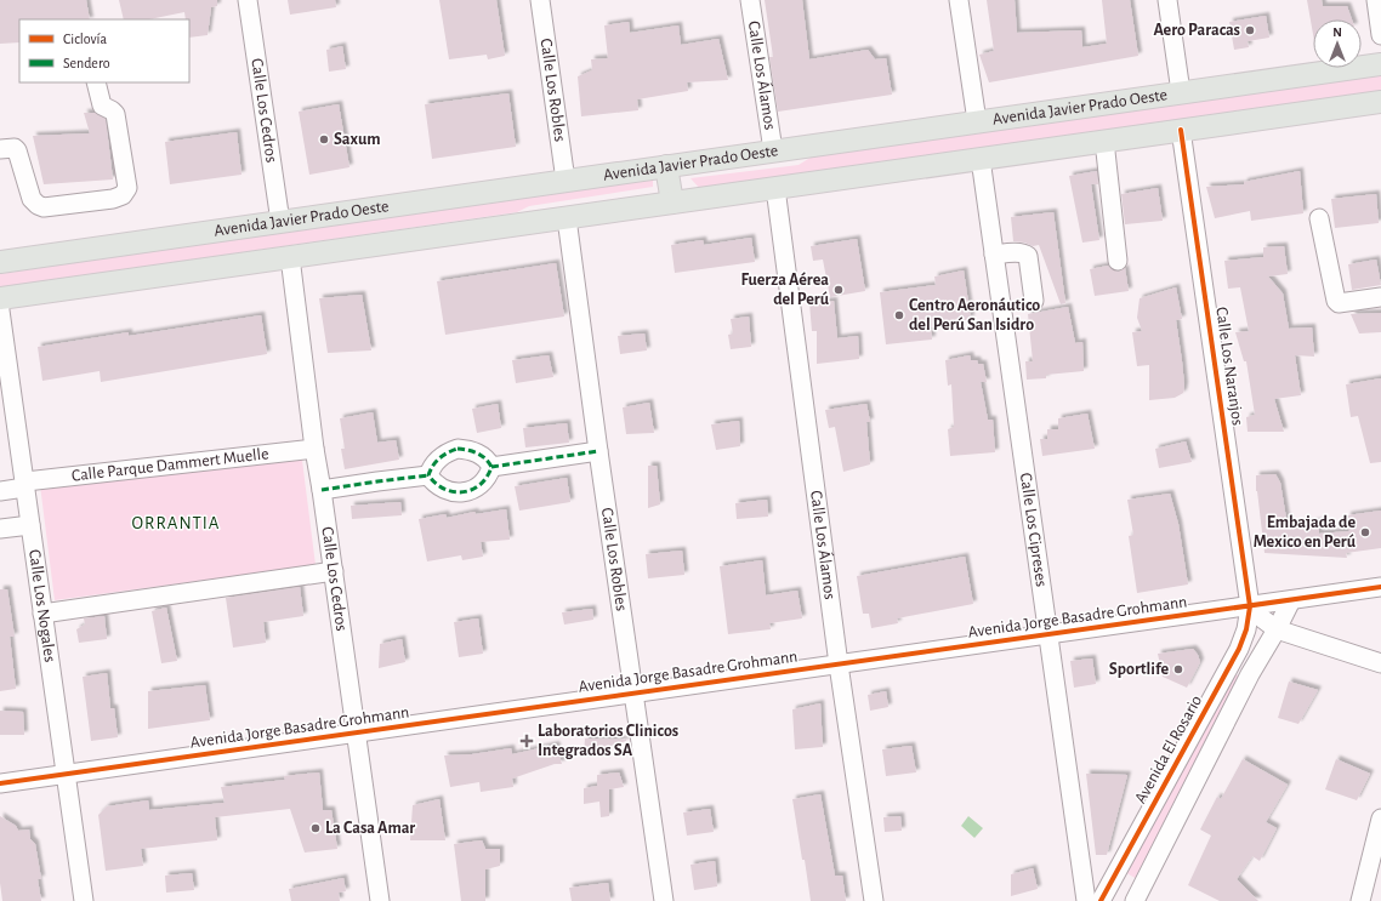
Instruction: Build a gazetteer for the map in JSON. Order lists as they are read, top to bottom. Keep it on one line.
{"streets":{"main road":["Avenida Javier Prado Oeste"],"street":["Calle Los Álamos","Calle Los Robles","Calle Los Cedros","Calle Los Naranjos","Calle Parque Dammert Muelle","Calle Los Cipreses","Calle Los Nogales","Avenida Jorge Basadre Grohmann","Avenida El Rosario"]},"crossings":[["Calle Los Álamos","Avenida Javier Prado Oeste"],["Calle Los Álamos","Avenida Jorge Basadre Grohmann"],["Calle Los Robles","Avenida Javier Prado Oeste"],["Calle Los Robles","Avenida Jorge Basadre Grohmann"],["Avenida Javier Prado Oeste","Calle Los Cedros"],["Calle Los Cedros","Calle Parque Dammert Muelle"],["Calle Los Cedros","Avenida Jorge Basadre Grohmann"],["Calle Los Naranjos","Avenida Jorge Basadre Grohmann"],["Calle Los Naranjos","Avenida El Rosario"],["Calle Parque Dammert Muelle","Calle Los Nogales"],["Calle Los Cipreses","Avenida Jorge Basadre Grohmann"],["Calle Los Nogales","Avenida Jorge Basadre Grohmann"],["Avenida Jorge Basadre Grohmann","Avenida El Rosario"]],"districts":["ORRANTIA"],"places":{"other":["Aero Paracas","Saxum","Fuerza Aérea del Perú","Centro Aeronáutico del Perú San Isidro","Embajada de Mexico en Perú","Sportlife","La Casa Amar"],"health":["Laboratorios Clinicos Integrados SA"]},"legend":["Ciclovía","Sendero"],"north":"top"}
